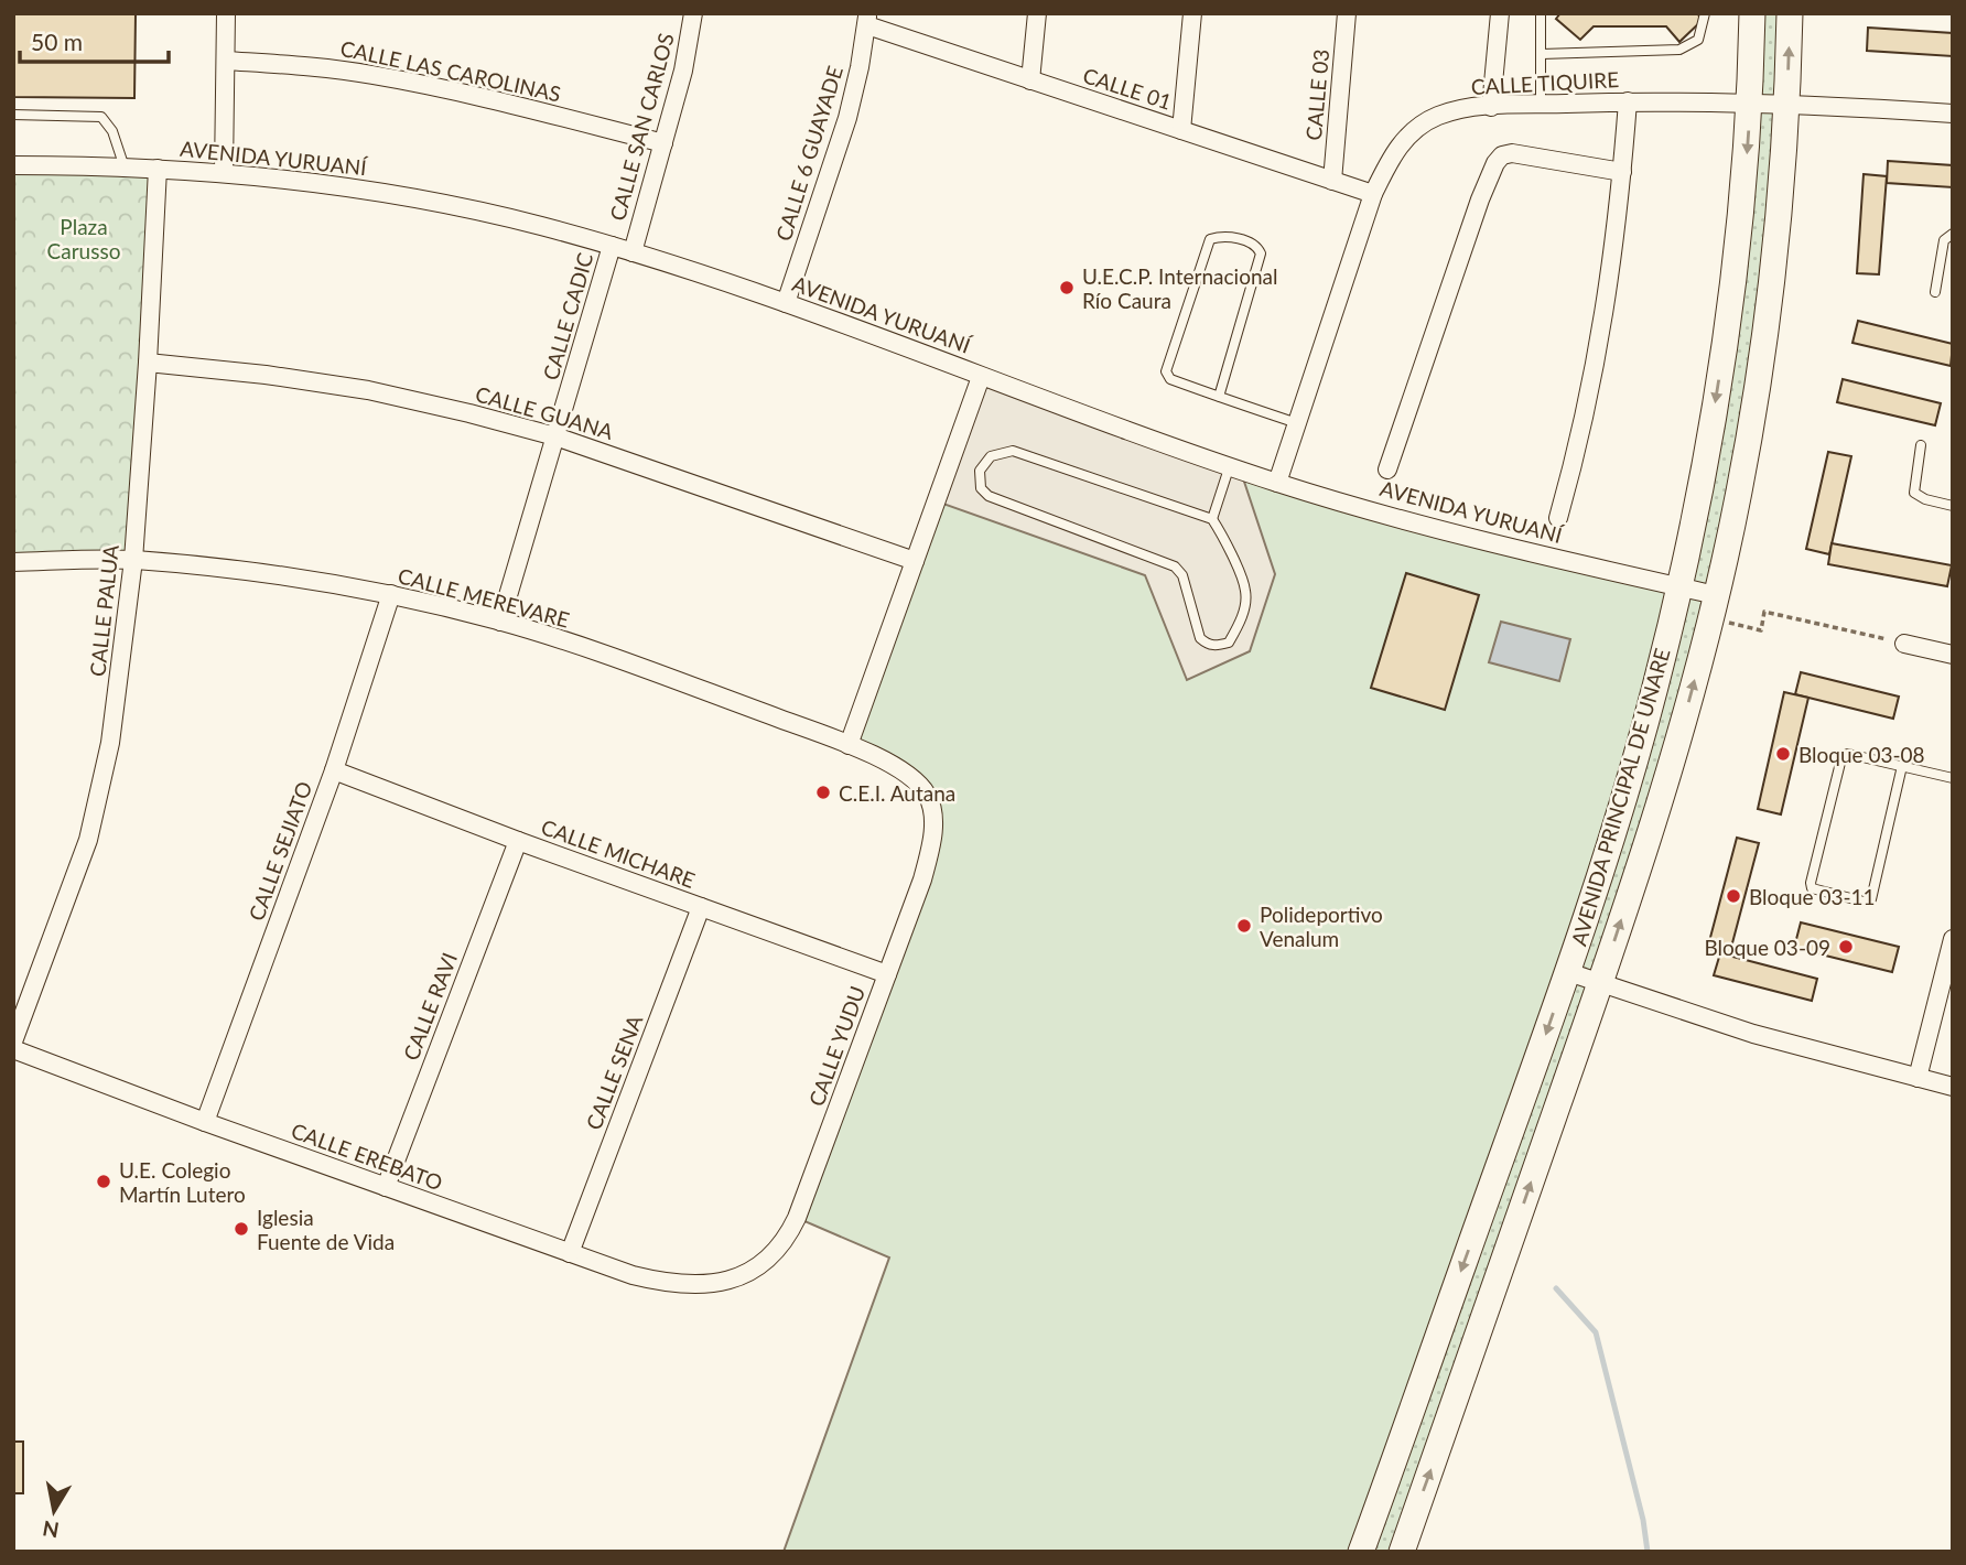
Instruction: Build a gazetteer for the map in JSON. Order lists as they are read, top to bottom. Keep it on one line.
{"streets":{"street":["CALLE LAS CAROLINAS","CALLE TIQUIRE","CALLE 01","CALLE 03","CALLE SAN CARLOS","CALLE 6 GUAYADE","AVENIDA YURUANÍ","CALLE CADIC","CALLE GUANA","CALLE MEREVARE","CALLE PALUA","AVENIDA PRINCIPAL DE UNARE","CALLE SEJIATO","CALLE MICHARE","CALLE RAVI","CALLE YUDU","CALLE SENA","CALLE EREBATO"]},"crossings":[["CALLE LAS CAROLINAS","CALLE SAN CARLOS"],["CALLE TIQUIRE","CALLE 01"],["CALLE TIQUIRE","AVENIDA YURUANÍ"],["CALLE TIQUIRE","AVENIDA PRINCIPAL DE UNARE"],["CALLE 01","CALLE 03"],["CALLE 01","CALLE 6 GUAYADE"],["CALLE SAN CARLOS","AVENIDA YURUANÍ"],["CALLE 6 GUAYADE","AVENIDA YURUANÍ"],["AVENIDA YURUANÍ","CALLE CADIC"],["AVENIDA YURUANÍ","CALLE PALUA"],["AVENIDA YURUANÍ","AVENIDA PRINCIPAL DE UNARE"],["CALLE CADIC","CALLE GUANA"],["CALLE CADIC","CALLE MEREVARE"],["CALLE GUANA","CALLE PALUA"],["CALLE MEREVARE","CALLE PALUA"],["CALLE MEREVARE","CALLE SEJIATO"],["CALLE MEREVARE","CALLE YUDU"],["CALLE SEJIATO","CALLE MICHARE"],["CALLE SEJIATO","CALLE EREBATO"],["CALLE MICHARE","CALLE RAVI"],["CALLE MICHARE","CALLE YUDU"],["CALLE MICHARE","CALLE SENA"],["CALLE RAVI","CALLE EREBATO"],["CALLE YUDU","CALLE EREBATO"],["CALLE SENA","CALLE EREBATO"]],"parks":["Plaza Carusso"],"places":["U.E.C.P. Internacional Río Caura","Bloque 03-08","C.E.I. Autana","Bloque 03-11","Polideportivo Venalum","Bloque 03-09","U.E. Colegio Martín Lutero","Iglesia Fuente de Vida"],"scale_bar":"50 m","north":"bottom"}
